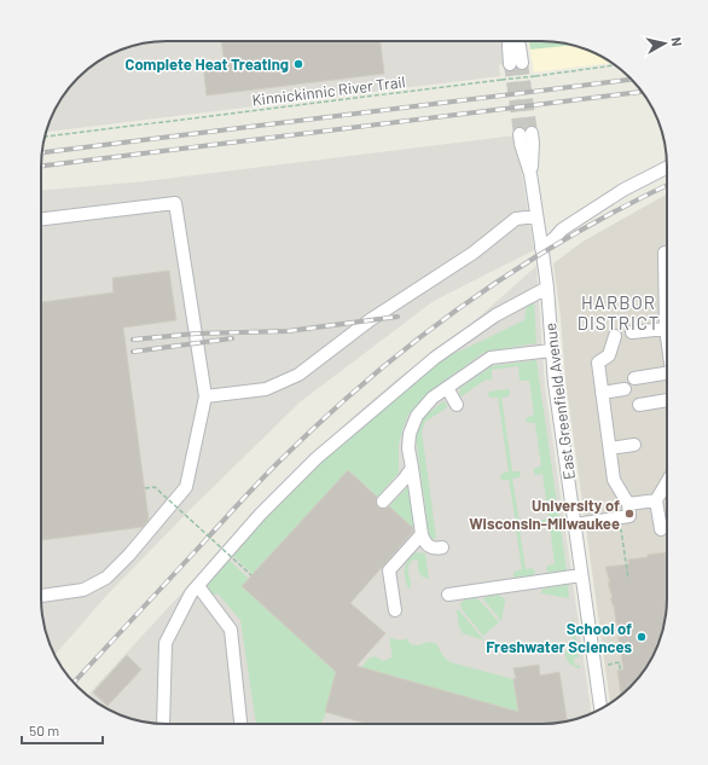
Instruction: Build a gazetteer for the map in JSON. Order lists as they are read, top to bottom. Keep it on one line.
{"streets":{"street":["East Greenfield Avenue"],"path":["Kinnickinnic River Trail"]},"districts":["HARBOR DISTRICT"],"places":["Complete Heat Treating","University of Wisconsin-Milwaukee","School of Freshwater Sciences"],"scale_bar":"50 m","north":"right"}
